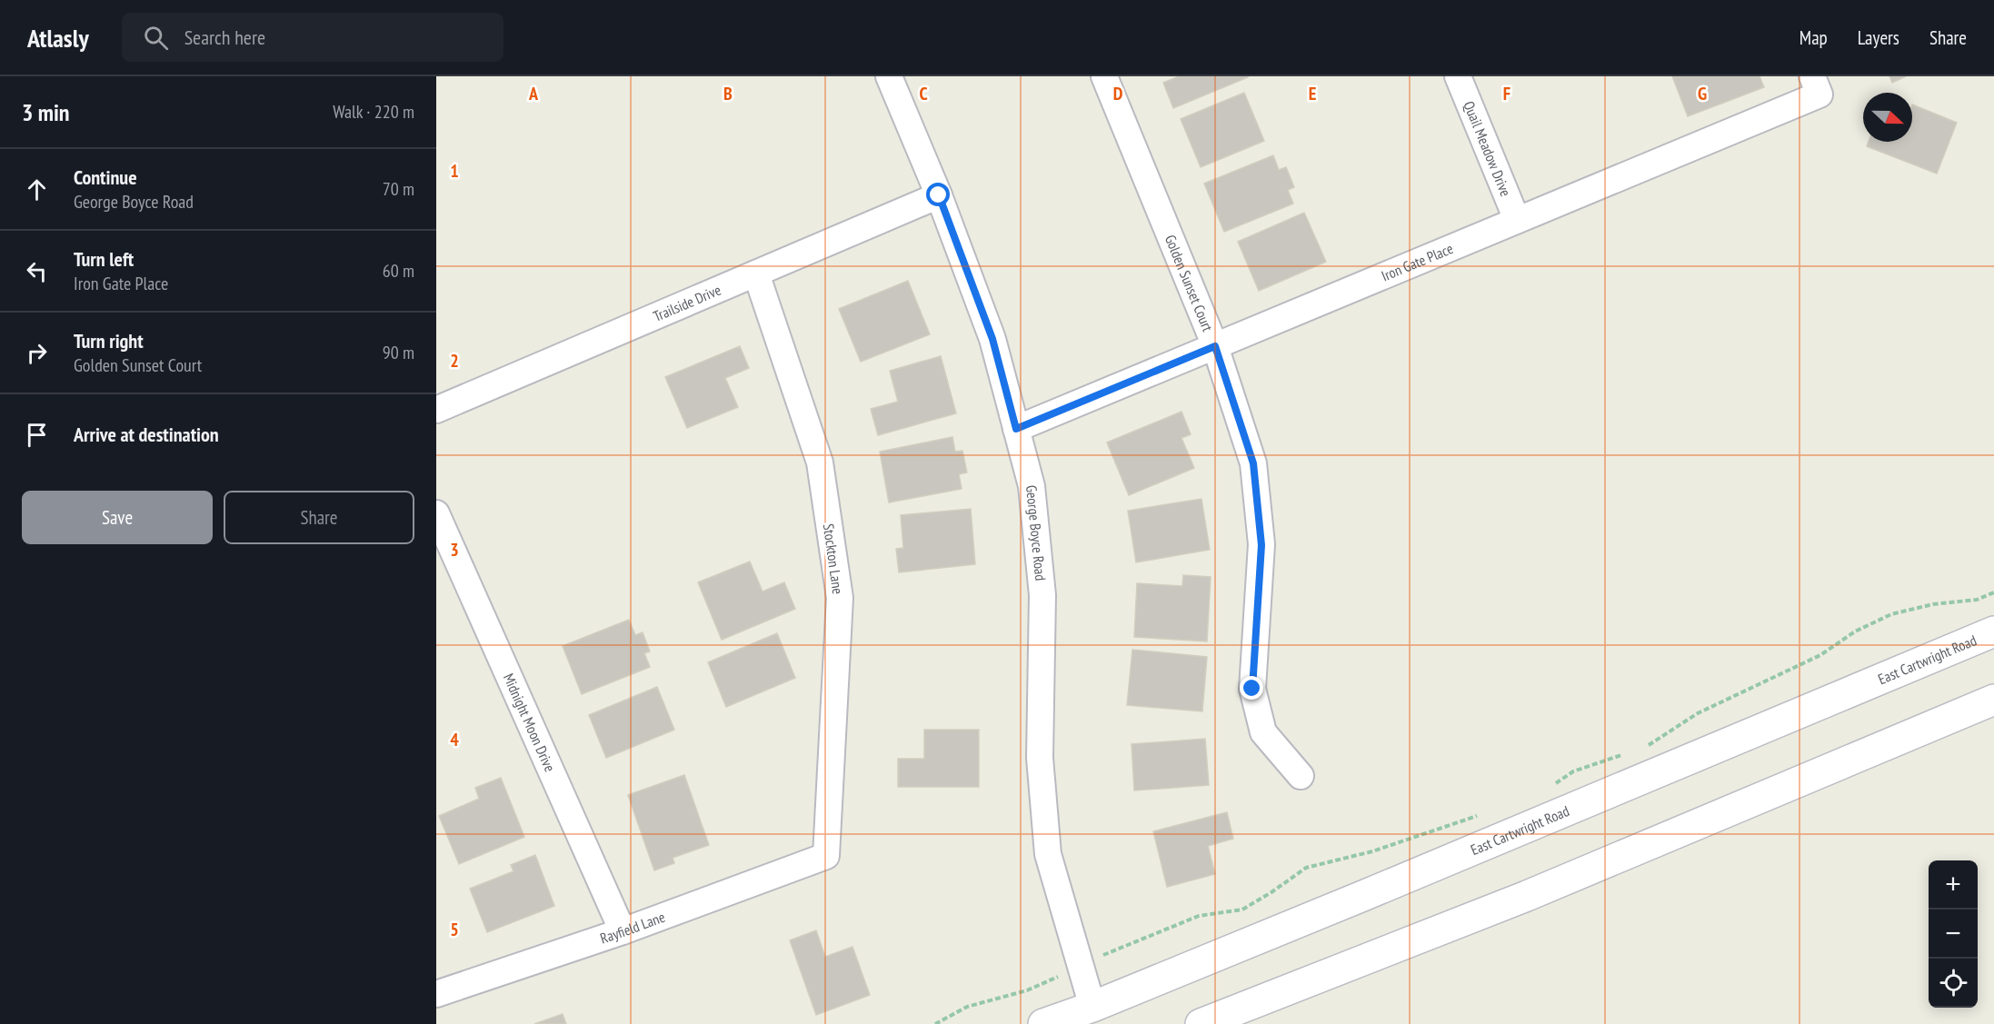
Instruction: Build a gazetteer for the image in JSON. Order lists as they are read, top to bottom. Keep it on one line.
{"streets":{"main road":["East Cartwright Road"],"street":["Quail Meadow Drive","Iron Gate Place","Golden Sunset Court","Trailside Drive","George Boyce Road","Stockton Lane","Midnight Moon Drive","Rayfield Lane"]},"crossings":[["Quail Meadow Drive","Iron Gate Place"],["Iron Gate Place","Golden Sunset Court"],["Iron Gate Place","George Boyce Road"],["Trailside Drive","George Boyce Road"],["Trailside Drive","Stockton Lane"],["George Boyce Road","East Cartwright Road"],["Stockton Lane","Rayfield Lane"],["Midnight Moon Drive","Rayfield Lane"]],"north":"right","page":{"header":"Atlasly","search":"Search here","nav":["Map","Layers","Share"],"heading":["3 min","Walk · 220 m"],"list":[["Continue","George Boyce Road","70 m"],["Turn left","Iron Gate Place","60 m"],["Turn right","Golden Sunset Court","90 m"],"Arrive at destination"],"buttons":["Save","Share"],"map_buttons":["+","−"]},"grid":{"columns":["A","B","C","D","E","F","G"],"rows":["1","2","3","4","5"]}}
